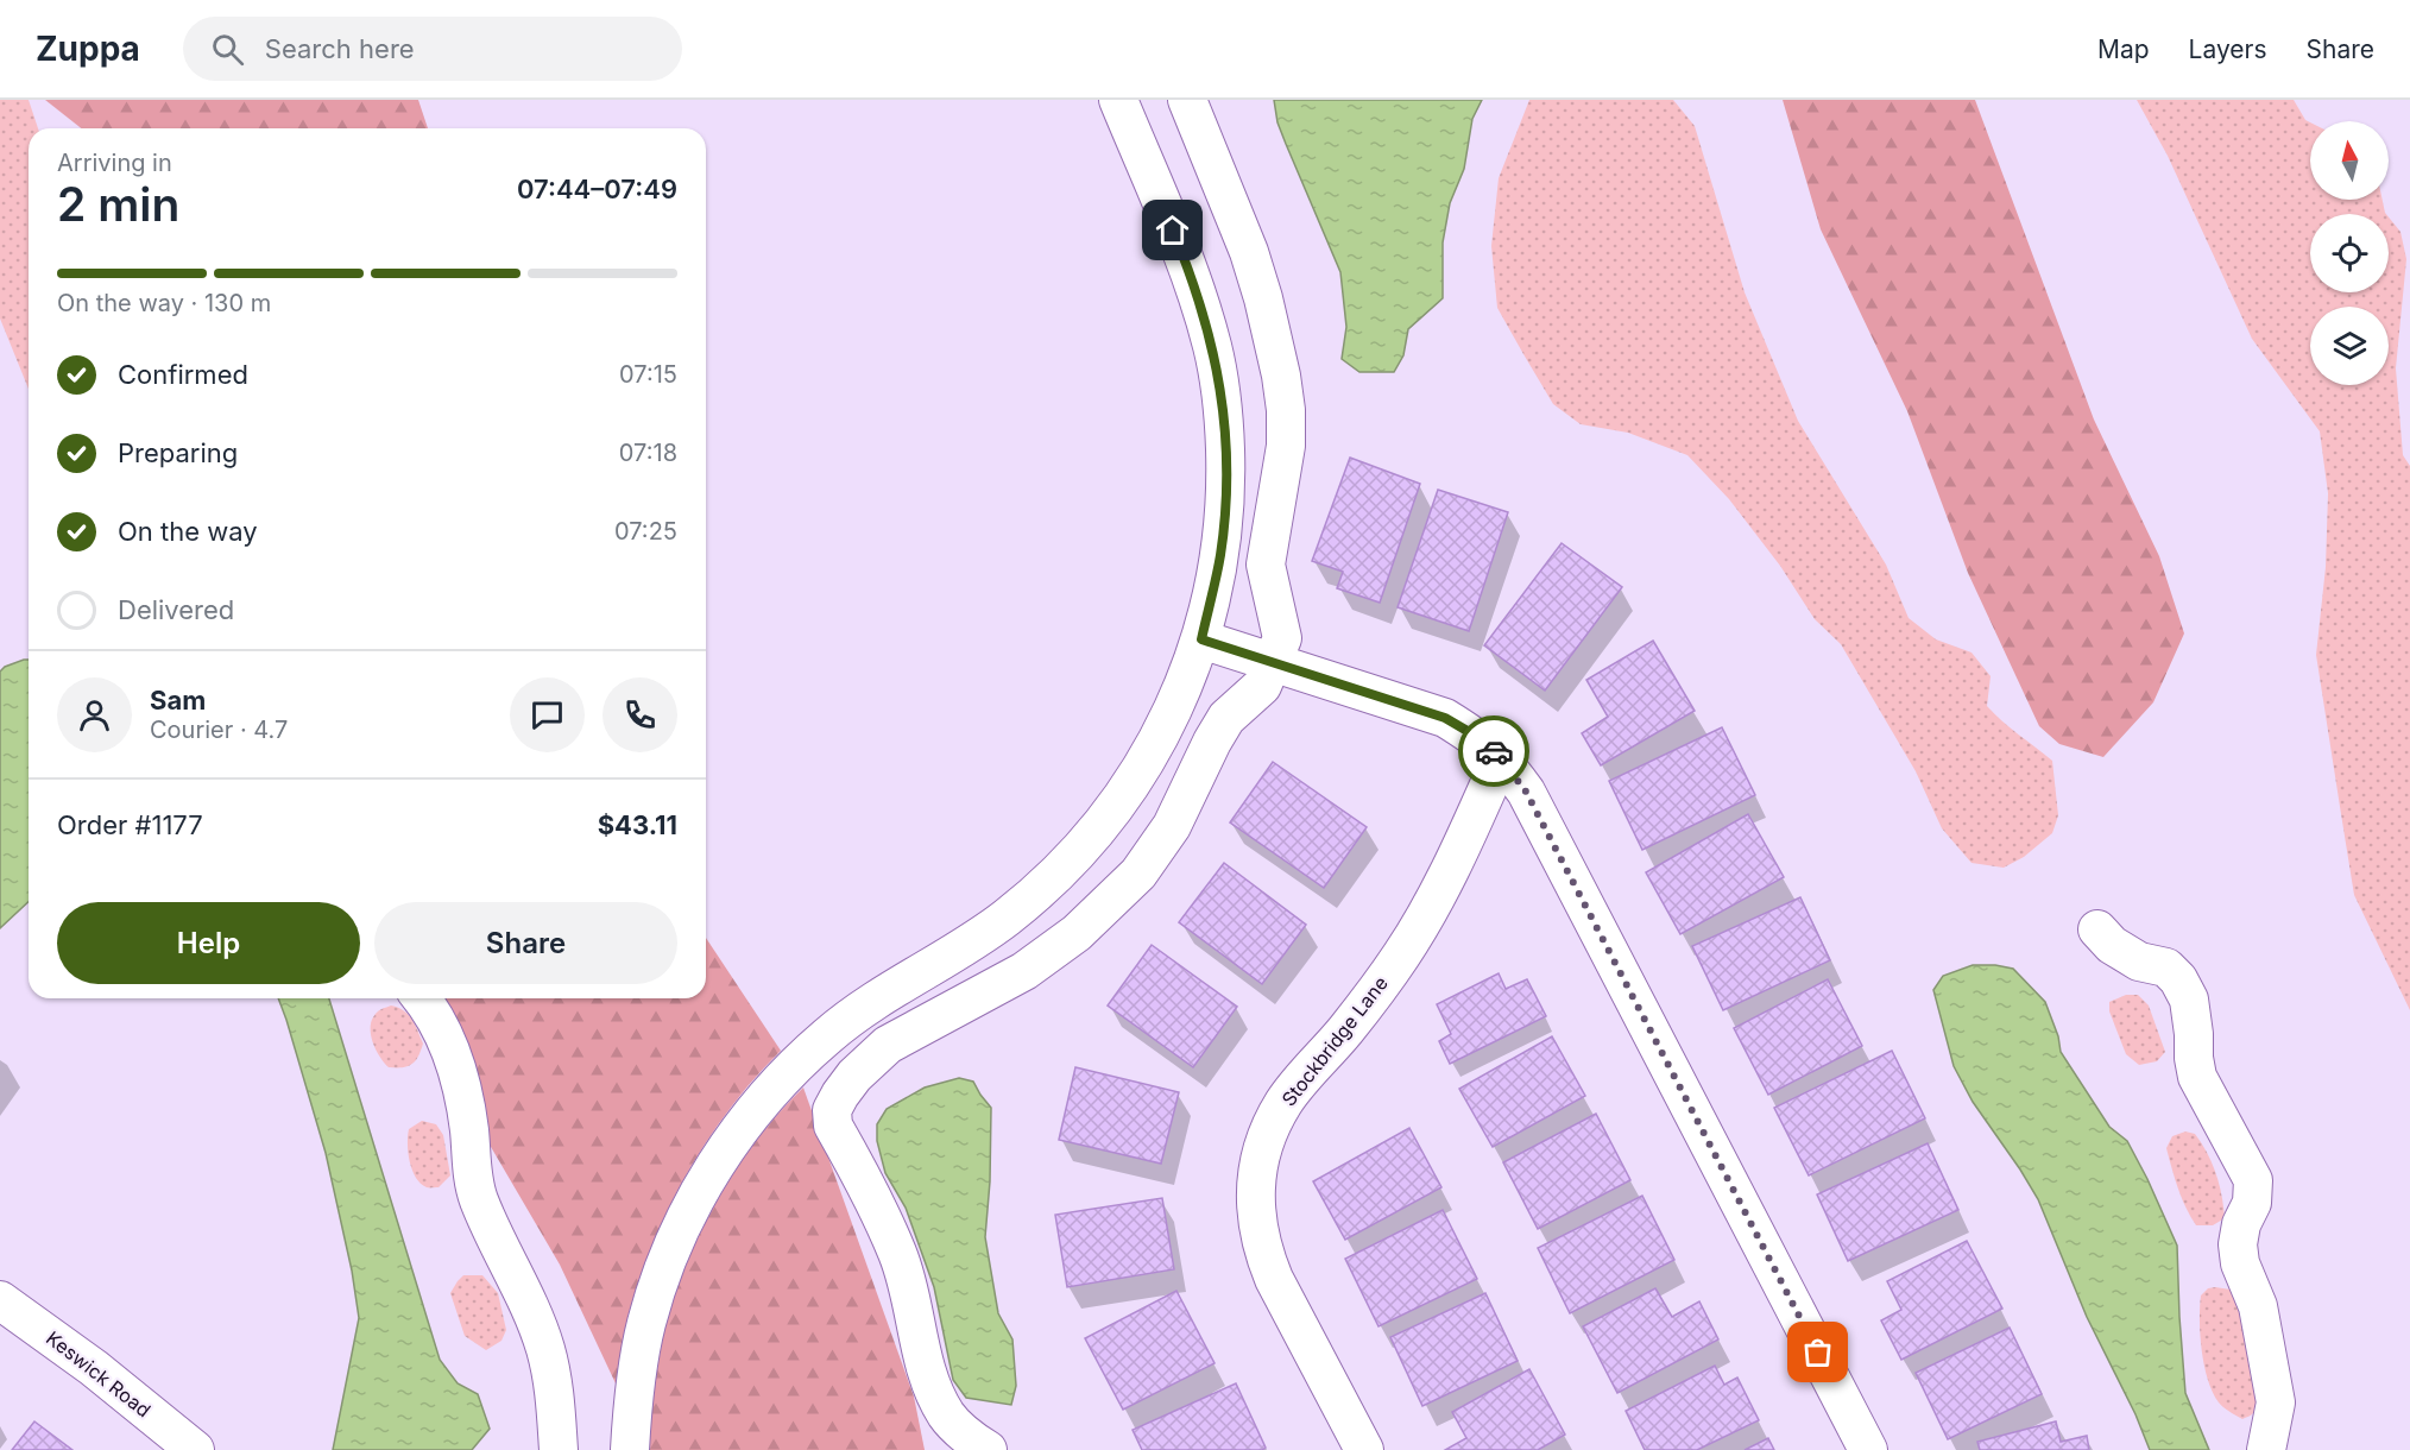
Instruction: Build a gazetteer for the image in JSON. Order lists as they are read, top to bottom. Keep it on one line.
{"streets":{"street":["Stockbridge Lane","Keswick Road"]},"north":"top","page":{"header":"Zuppa","search":"Search here","nav":["Map","Layers","Share"],"heading":["2 min","Arriving in","07:44–07:49"],"panel":["Sam","Courier · 4.7","Order #1177","$43.11"],"bar":"On the way · 130 m","list":[["Confirmed","07:15"],["Preparing","07:18"],["On the way","07:25"],"Delivered"],"buttons":["Help","Share"]}}
